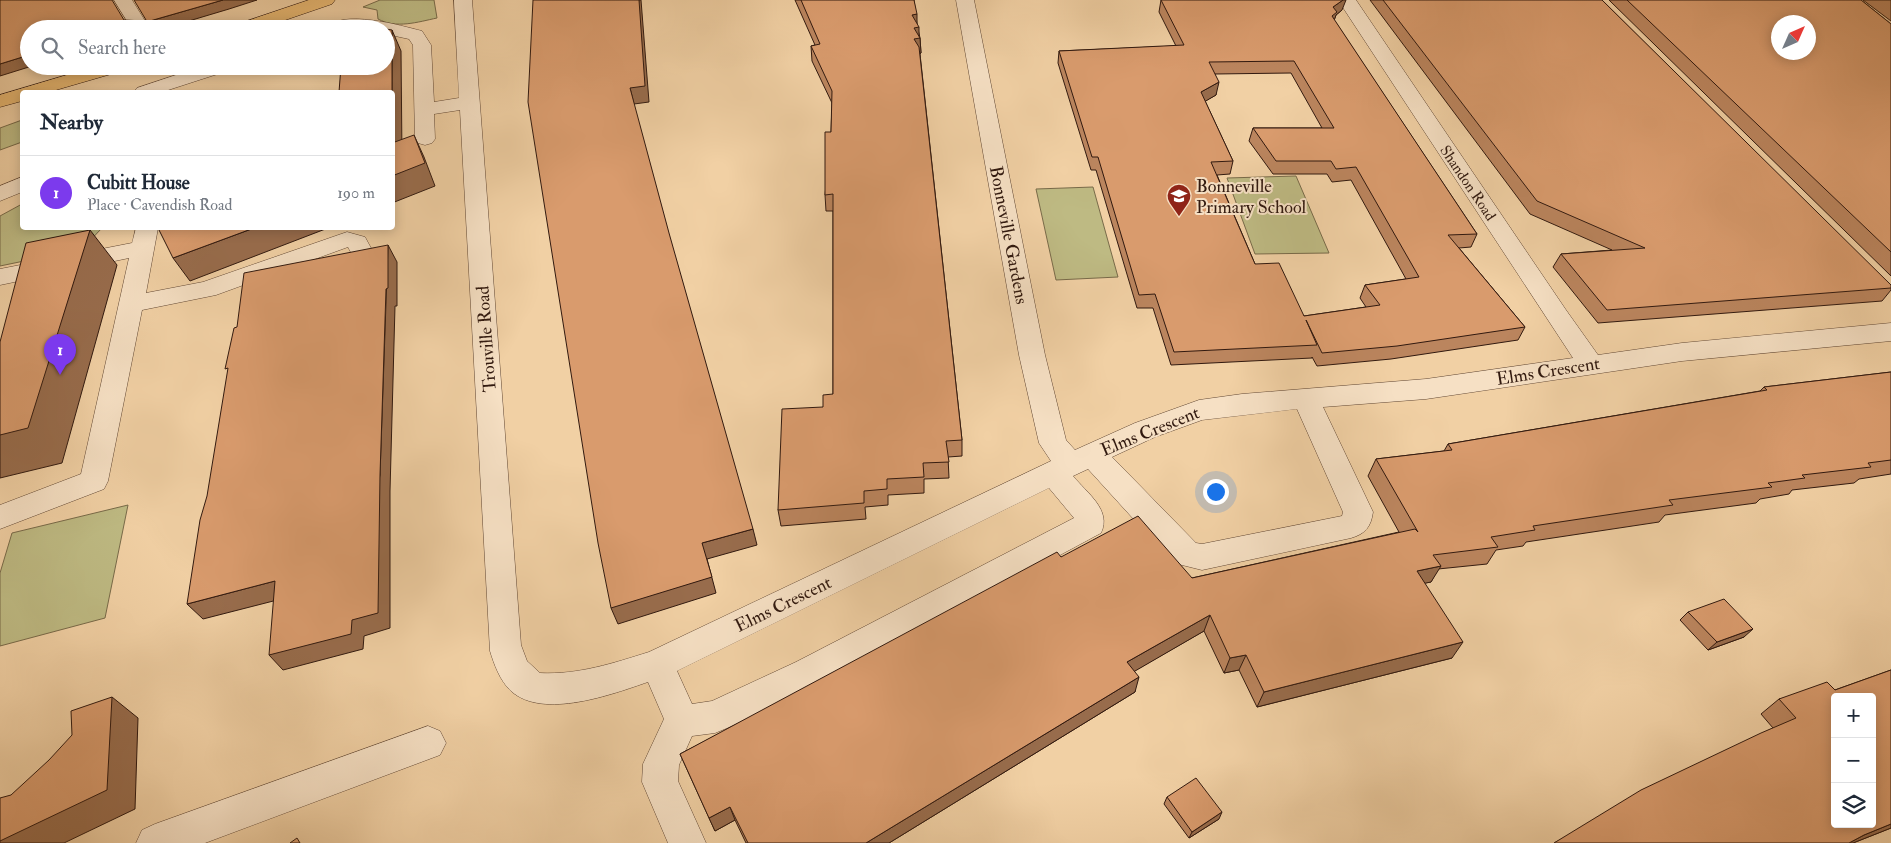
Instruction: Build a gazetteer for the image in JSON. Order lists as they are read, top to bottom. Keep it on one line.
{"streets":{"street":["Shandon Road","Bonneville Gardens","Trouville Road","Elms Crescent"]},"crossings":[["Shandon Road","Elms Crescent"],["Bonneville Gardens","Elms Crescent"],["Trouville Road","Elms Crescent"]],"places":{"school or university":["Bonneville Primary School"]},"north":"top right","page":{"search":"Search here","heading":"Nearby","list":[{"mark":"1","name":"Cubitt House","note":"Place · Cavendish Road","value":"190 m"}],"pins":"1","map_buttons":["+","−"]}}
